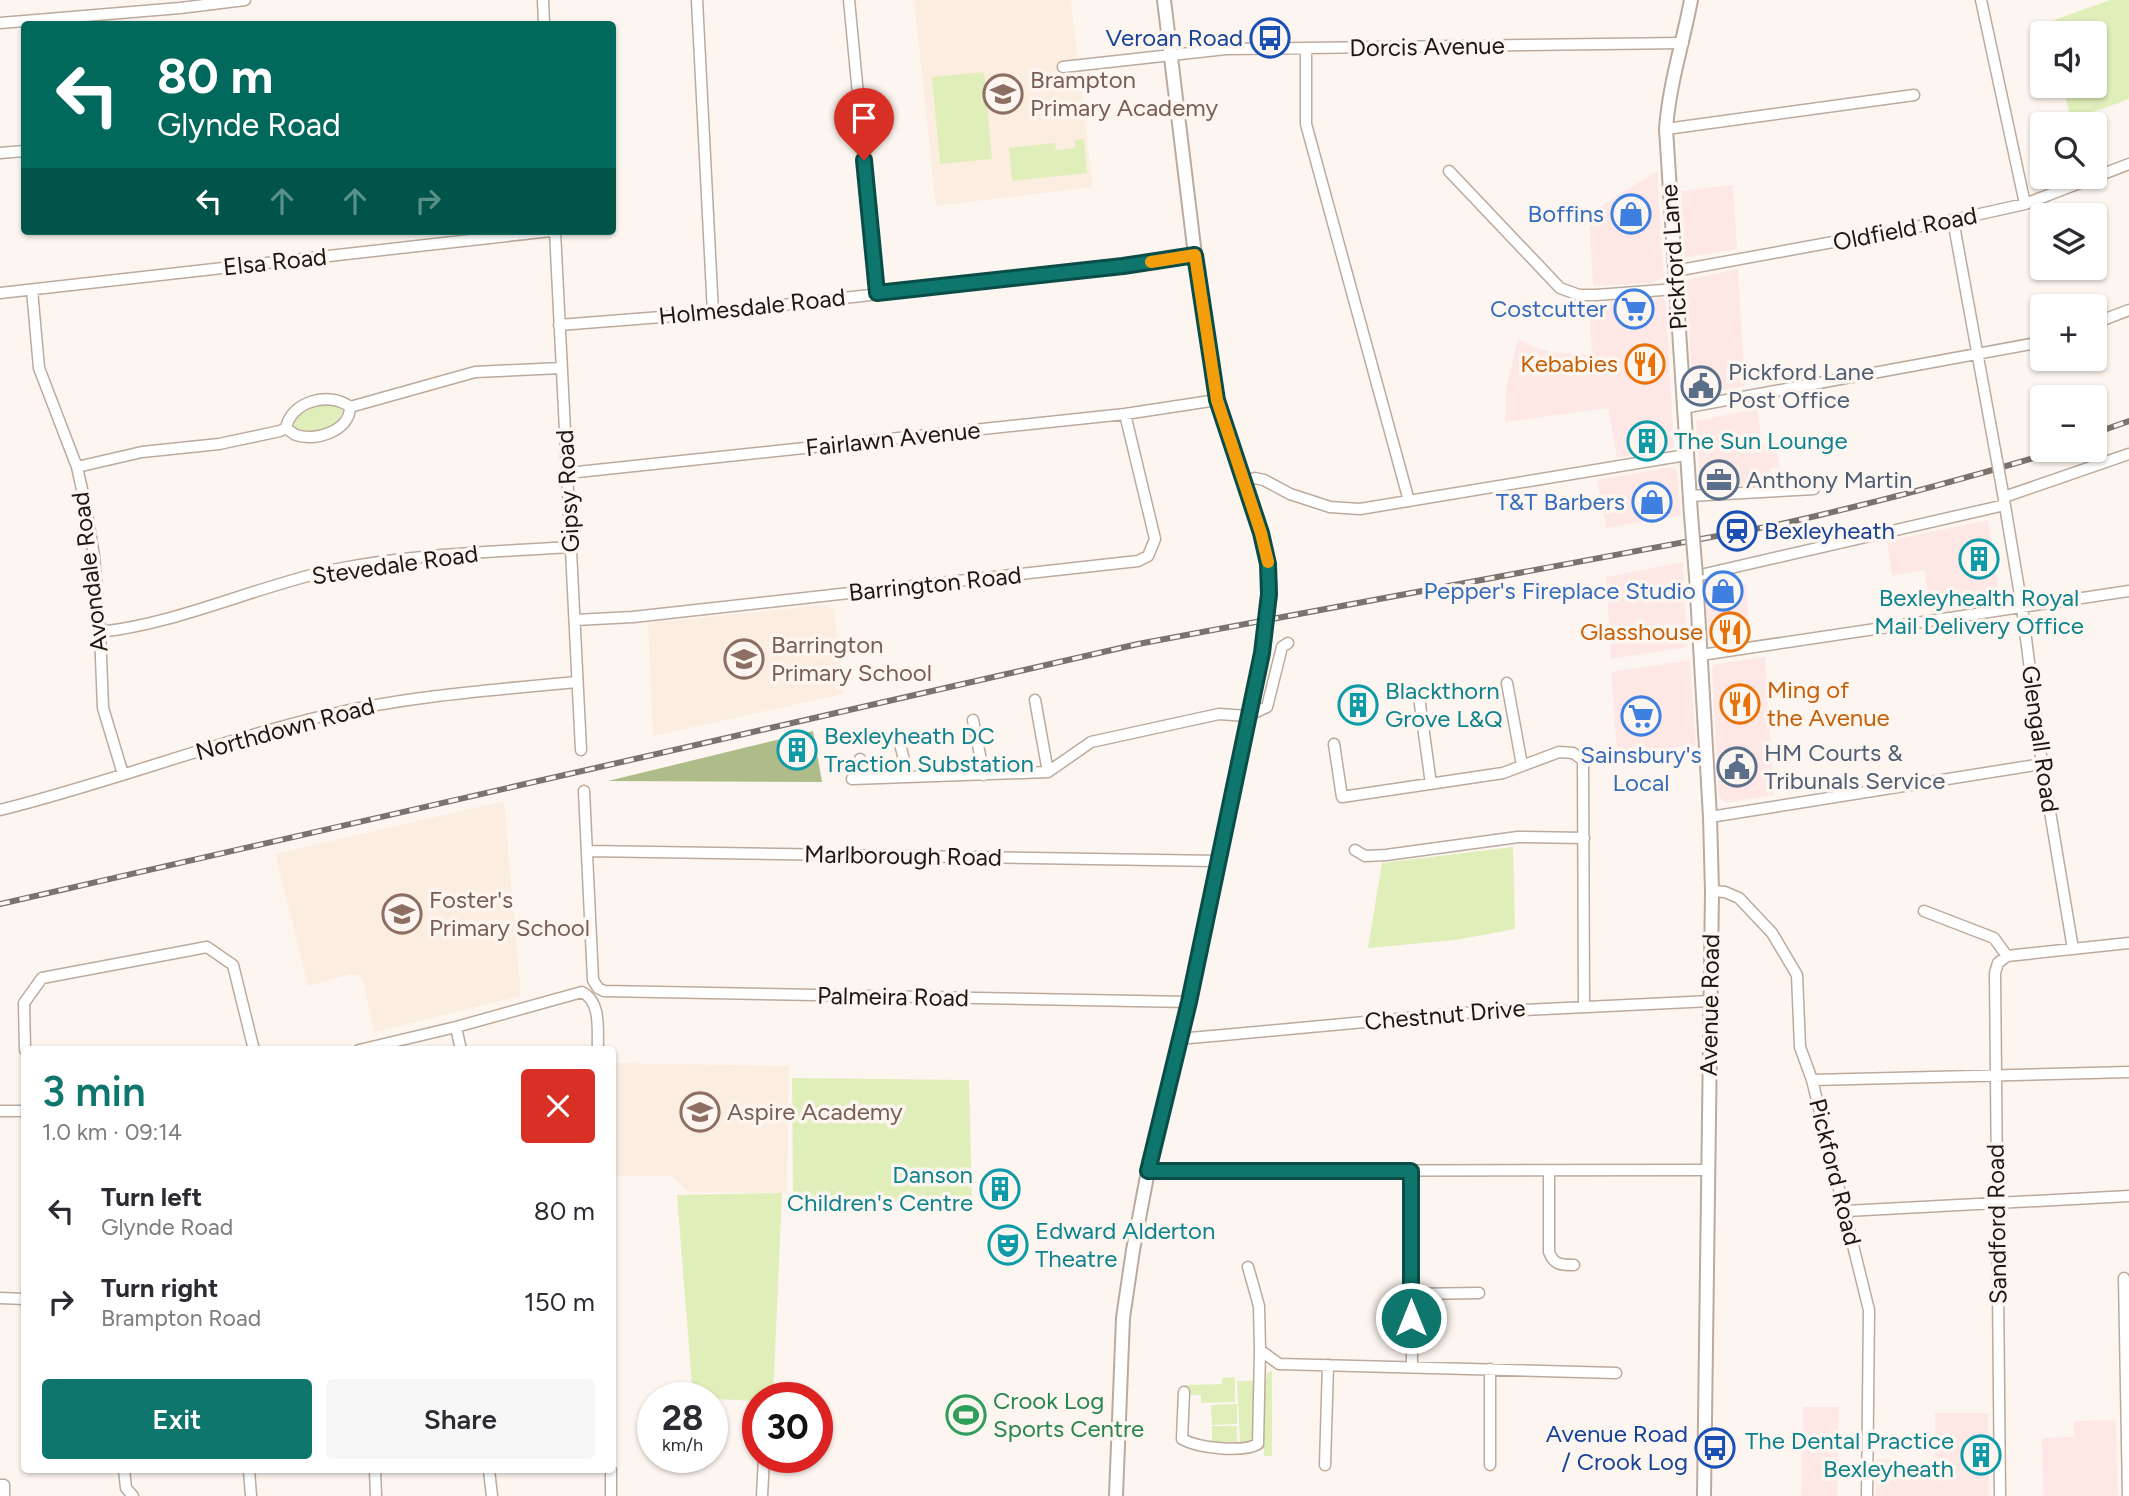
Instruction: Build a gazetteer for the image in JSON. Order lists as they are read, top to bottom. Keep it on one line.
{"streets":{"street":["Dorcis Avenue","Oldfield Road","Pickford Lane","Elsa Road","Holmesdale Road","Fairlawn Avenue","Gipsy Road","Stevedale Road","Avondale Road","Barrington Road","Northdown Road","Glengall Road","Marlborough Road","Palmeira Road","Avenue Road","Chestnut Drive","Pickford Road","Sandford Road"]},"crossings":[["Dorcis Avenue","Pickford Lane"],["Oldfield Road","Pickford Lane"],["Oldfield Road","Glengall Road"],["Pickford Lane","Avenue Road"],["Elsa Road","Avondale Road"],["Holmesdale Road","Gipsy Road"],["Fairlawn Avenue","Gipsy Road"],["Fairlawn Avenue","Barrington Road"],["Gipsy Road","Stevedale Road"],["Gipsy Road","Barrington Road"],["Gipsy Road","Northdown Road"],["Stevedale Road","Avondale Road"],["Avondale Road","Northdown Road"],["Marlborough Road","Palmeira Road"],["Avenue Road","Chestnut Drive"],["Avenue Road","Pickford Road"]],"places":{"bus stop":["Veroan Road","Avenue Road / Crook Log"],"school or university":["Brampton Primary Academy","Barrington Primary School","Foster's Primary School","Aspire Academy"],"shop":["Boffins","T&T Barbers","Pepper's Fireplace Studio"],"supermarket":["Costcutter","Sainsbury's Local"],"restaurant":["Kebabies","Glasshouse","Ming of the Avenue"],"public building":["Pickford Lane Post Office","HM Courts & Tribunals Service"],"building":["The Sun Lounge","Bexleyhealth Royal Mail Delivery Office","Blackthorn Grove L&Q","Bexleyheath DC Traction Substation","Danson Children's Centre","The Dental Practice Bexleyheath"],"office":["Anthony Martin"],"station":["Bexleyheath"],"theatre":["Edward Alderton Theatre"],"sports":["Crook Log Sports Centre"]},"page":{"map_buttons":["+","−"],"turn":["80 m","Glynde Road"],"heading":["3 min","1.0 km · 09:14"],"list":[{"name":"Turn left","note":"Glynde Road","value":"80 m"},{"name":"Turn right","note":"Brampton Road","value":"150 m"}],"buttons":["Exit","Share"],"speed":"28 km/h","limit":"30"}}
